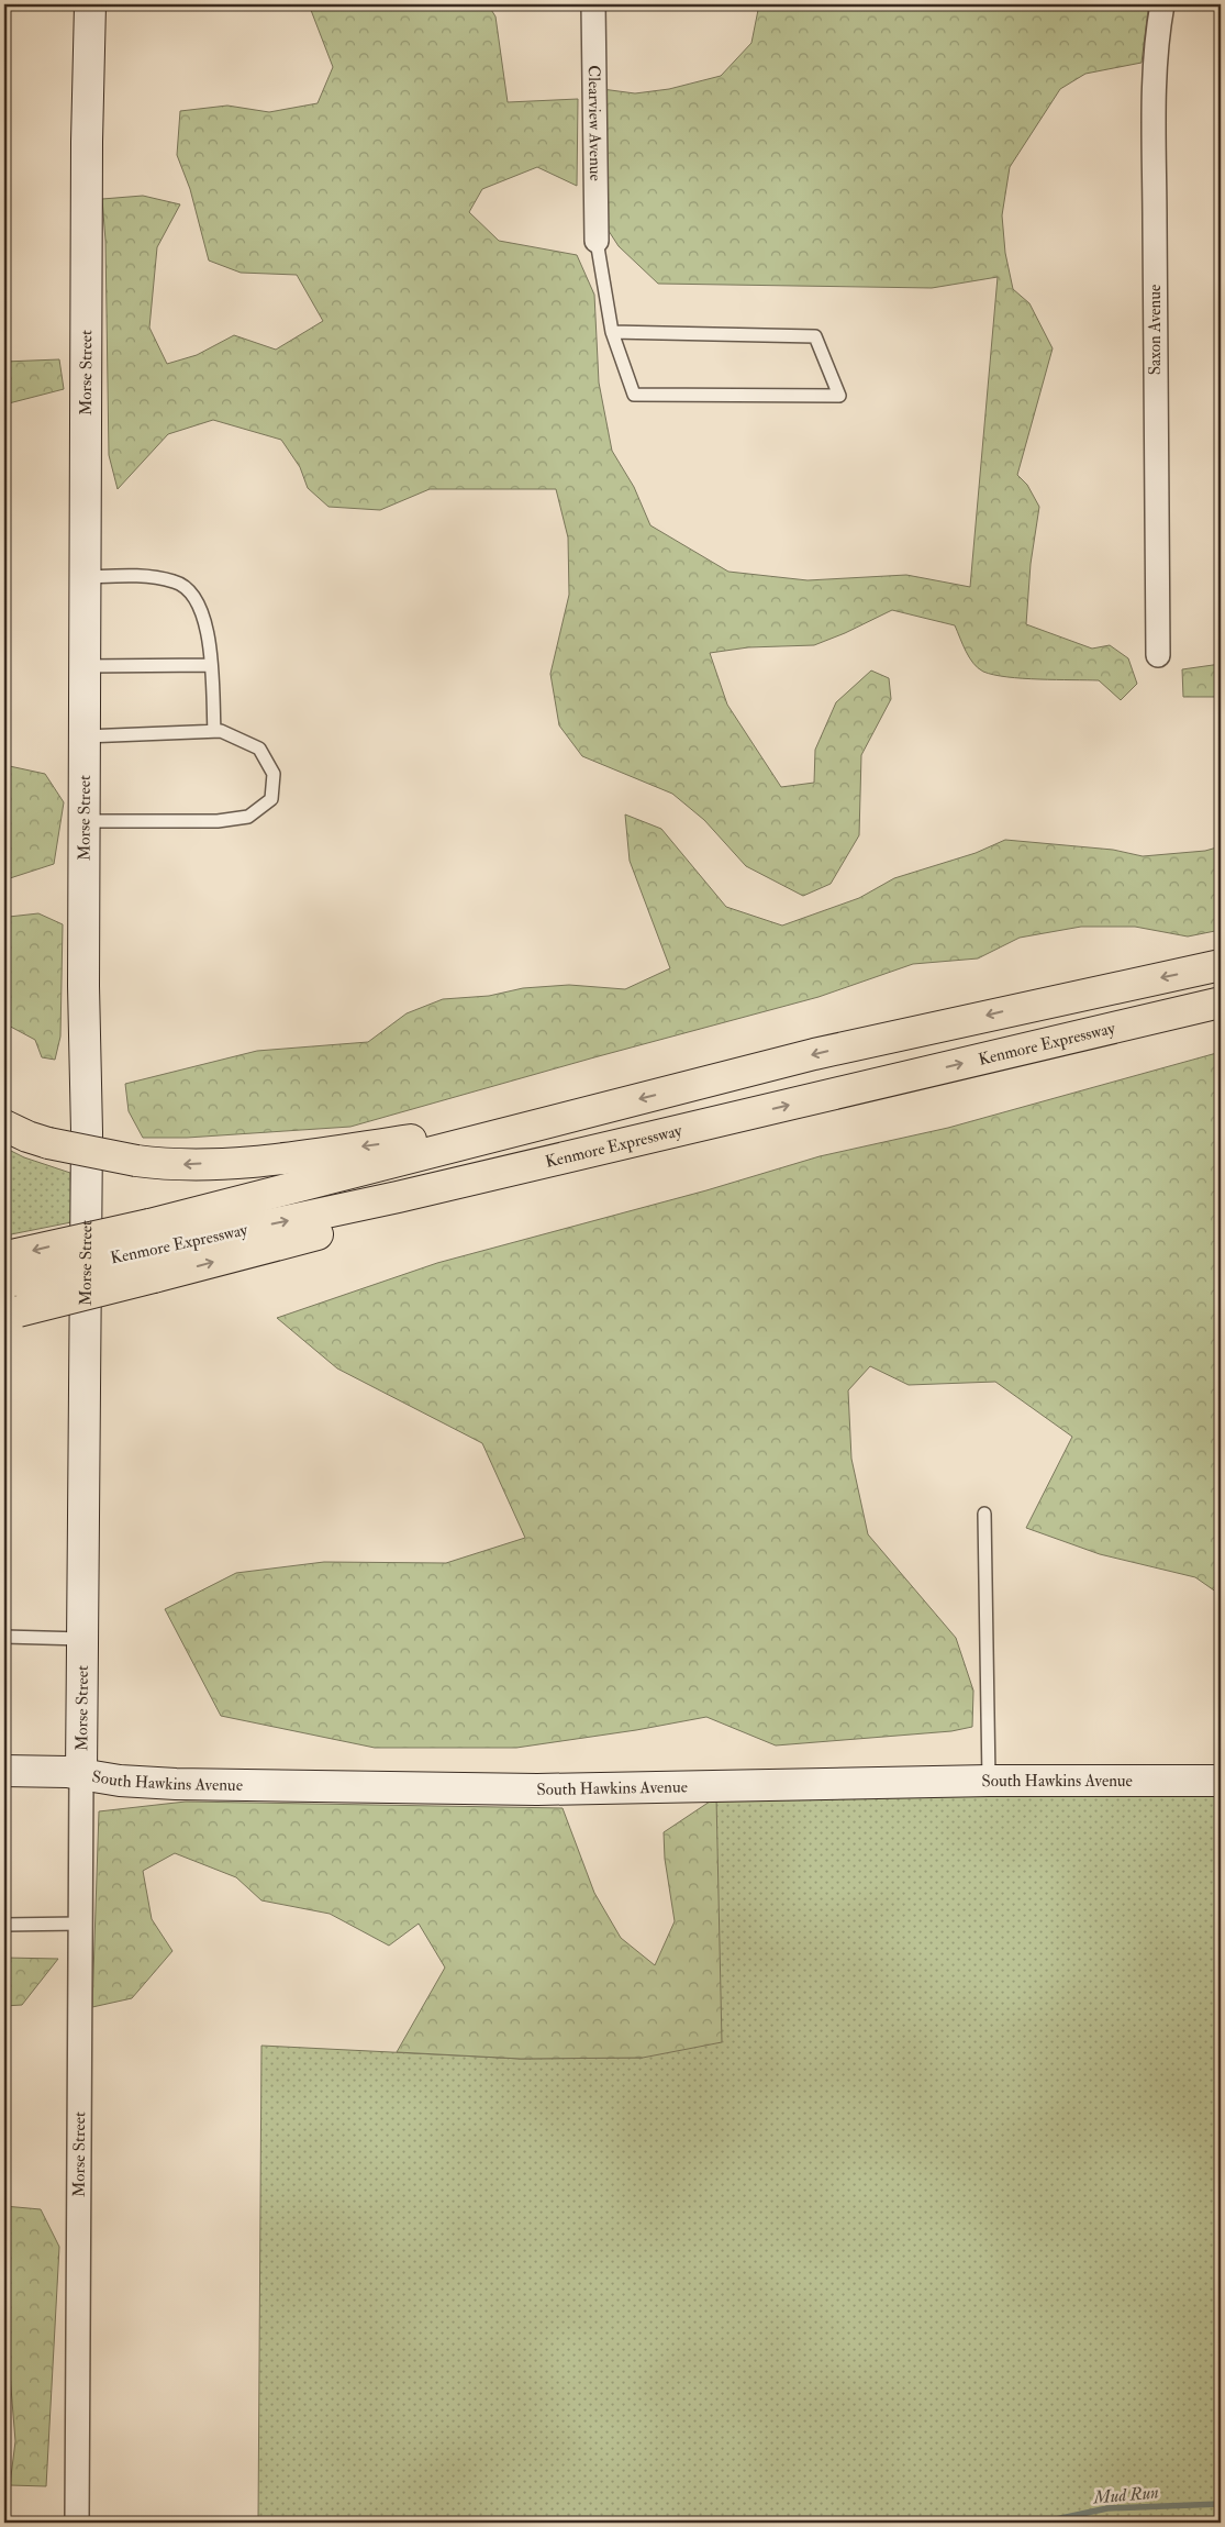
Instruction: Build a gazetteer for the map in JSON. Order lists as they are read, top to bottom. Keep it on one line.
{"streets":{"highway":["Kenmore Expressway"],"street":["Clearview Avenue","Saxon Avenue","Morse Street","South Hawkins Avenue"]},"crossings":[["Morse Street","South Hawkins Avenue"]],"water":["Mud Run"]}
